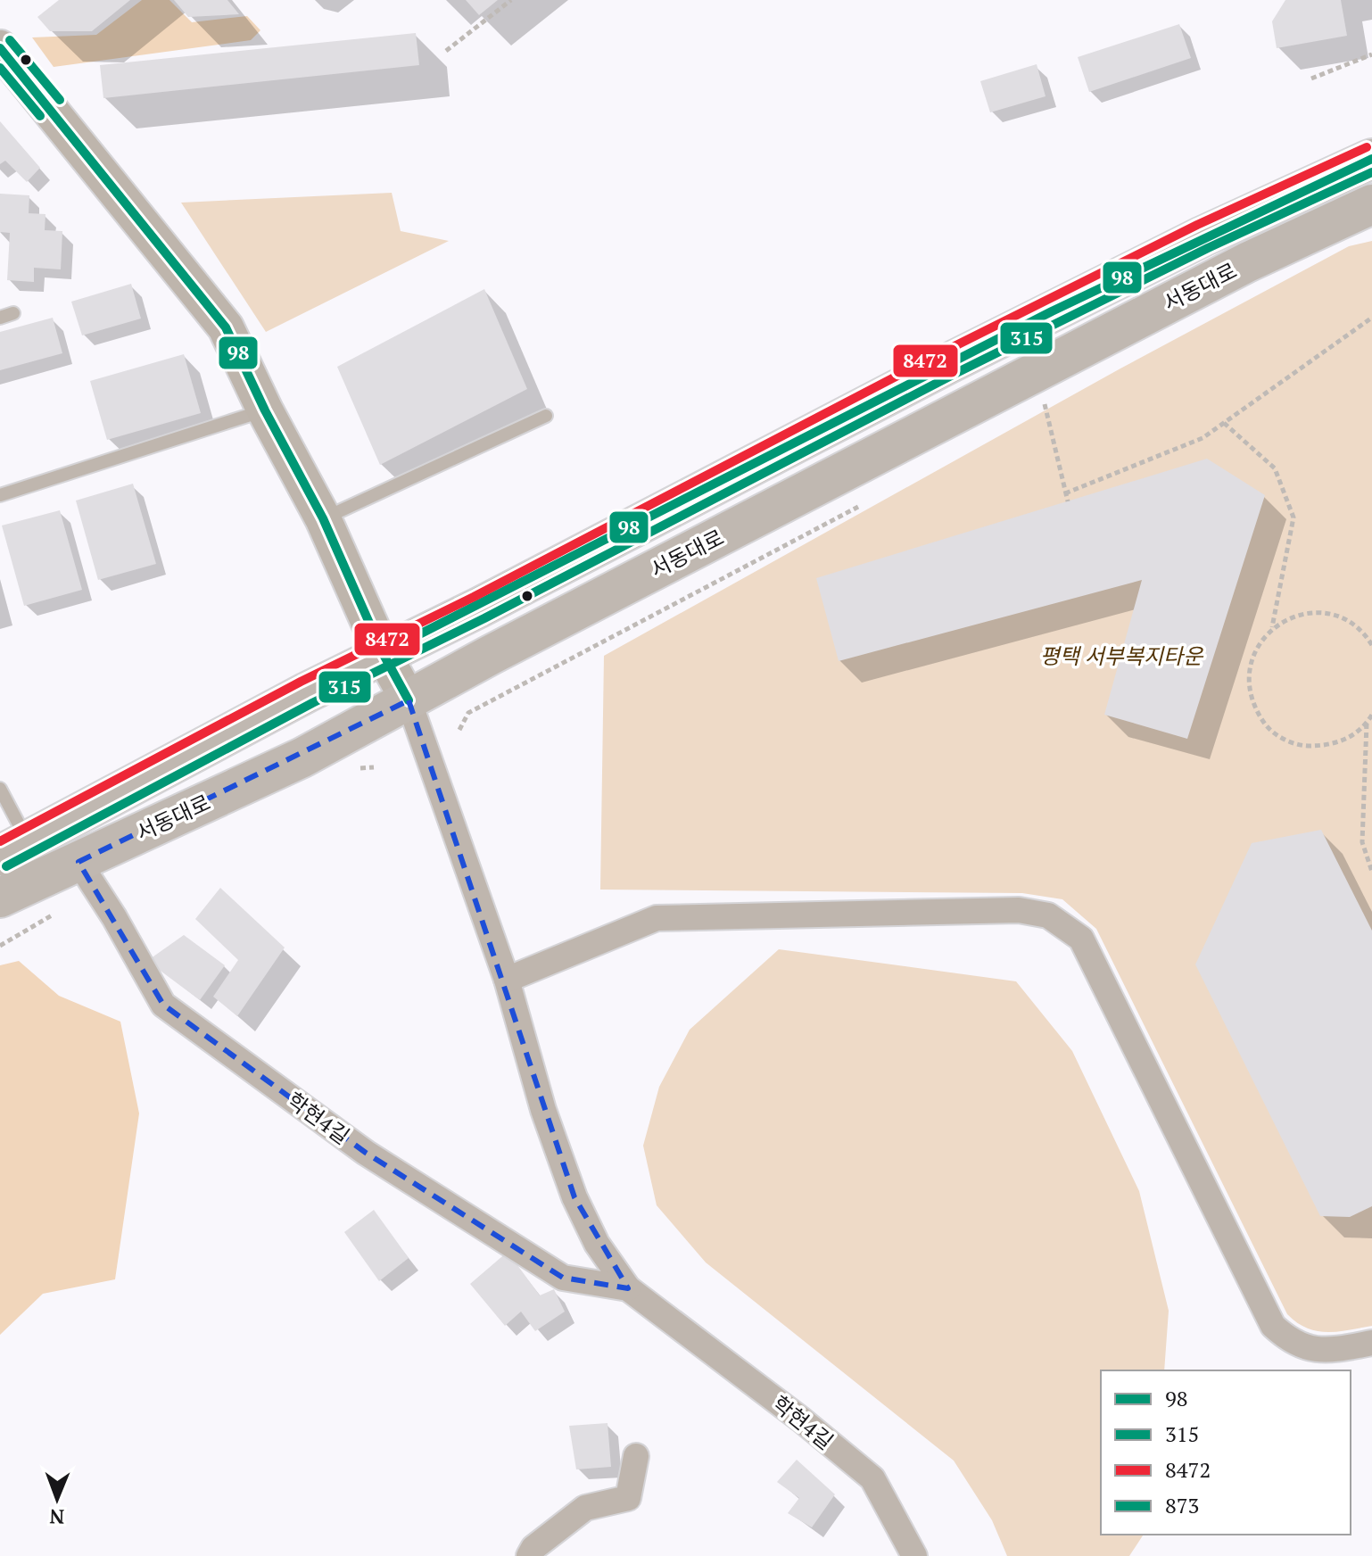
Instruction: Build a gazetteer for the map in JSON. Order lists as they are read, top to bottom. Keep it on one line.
{"streets":{"main road":["서동대로"],"street":["학현4길"]},"crossings":[["서동대로","학현4길"]],"parks":["평택 서부복지타운"],"lines":["transit line 98","transit line 873","transit line 8472","transit line 315"],"legend":["98","315","8472","873"],"north":"bottom"}
